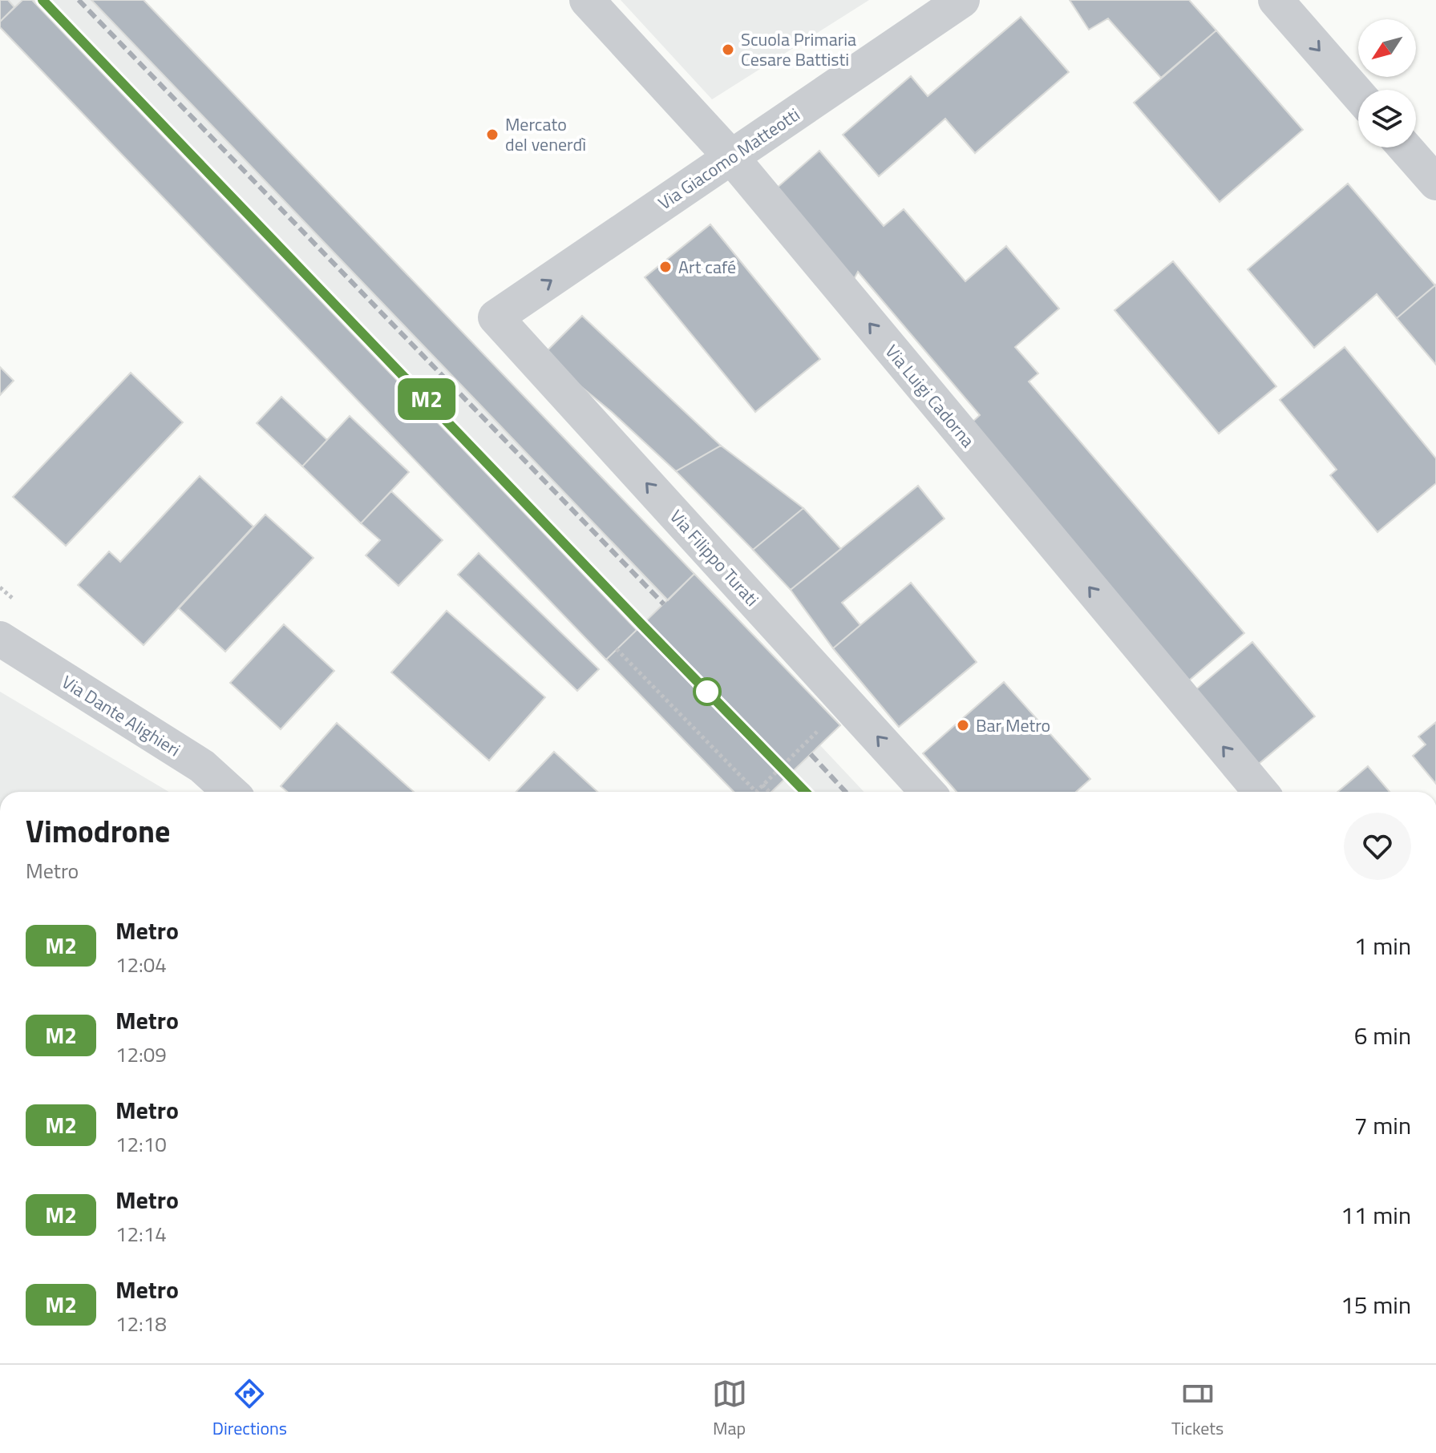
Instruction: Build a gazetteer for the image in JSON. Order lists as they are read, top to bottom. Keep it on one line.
{"streets":{"street":["Via Giacomo Matteotti","Via Luigi Cadorna","Via Filippo Turati","Via Dante Alighieri"]},"crossings":[["Via Giacomo Matteotti","Via Luigi Cadorna"],["Via Giacomo Matteotti","Via Filippo Turati"]],"one_way":["Via Giacomo Matteotti","Via Luigi Cadorna","Via Filippo Turati"],"places":["Scuola Primaria Cesare Battisti","Mercato del venerdì","Art café","Bar Metro"],"lines":["metro line M2"],"north":"bottom left","page":{"on_map":"M2","heading":["Vimodrone","Metro"],"list":[{"mark":"M2","name":"Metro","note":"12:04","value":"1 min"},{"mark":"M2","name":"Metro","note":"12:09","value":"6 min"},{"mark":"M2","name":"Metro","note":"12:10","value":"7 min"},{"mark":"M2","name":"Metro","note":"12:14","value":"11 min"},{"mark":"M2","name":"Metro","note":"12:18","value":"15 min"}],"tabs":["Directions","Map","Tickets"]}}
